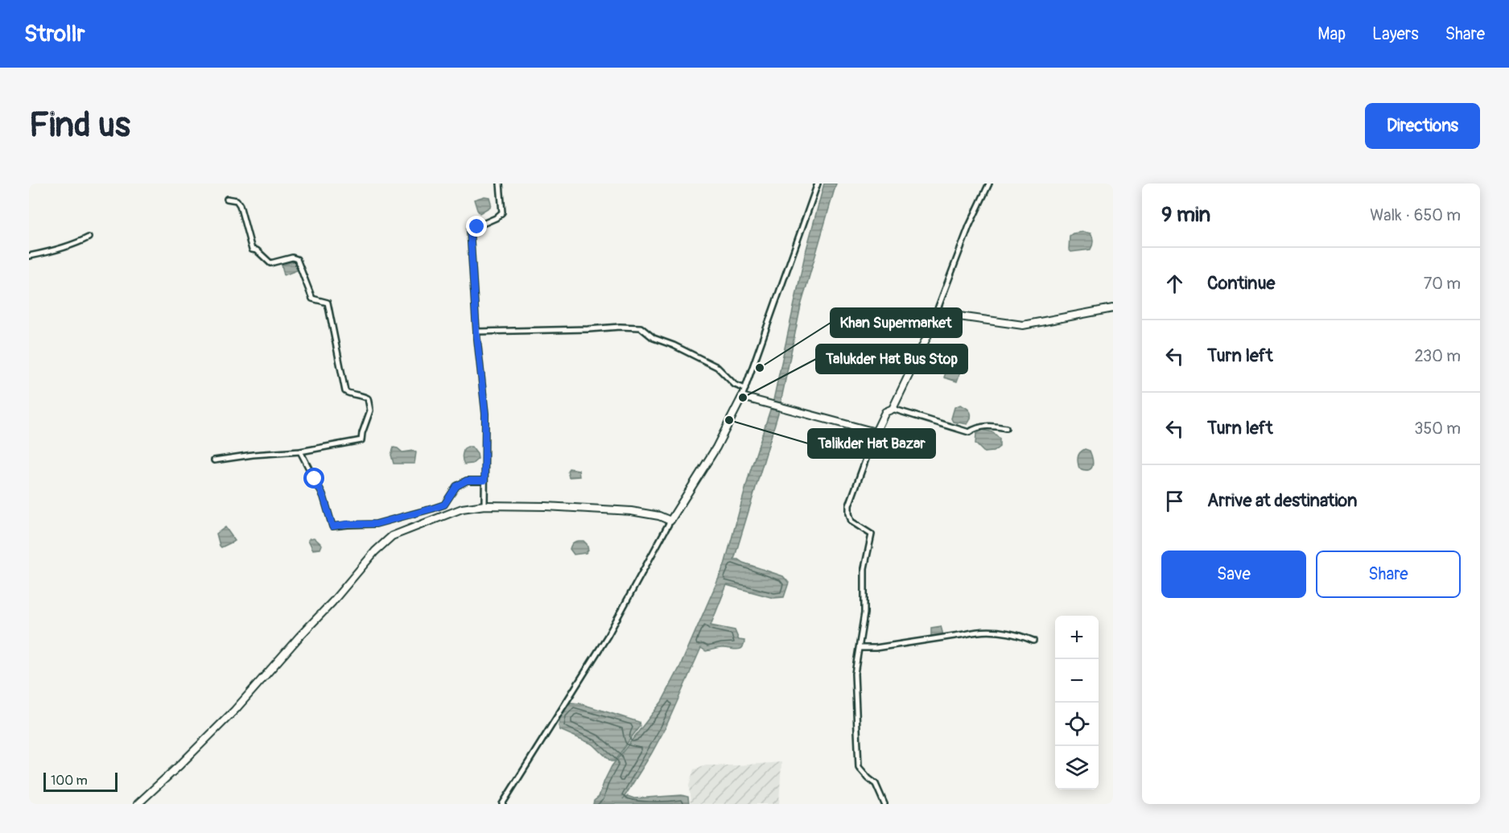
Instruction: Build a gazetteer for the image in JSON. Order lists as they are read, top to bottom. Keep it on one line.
{"places":["Khan Supermarket","Talukder Hat Bus Stop","Talikder Hat Bazar"],"scale_bar":"100 m","page":{"header":"Strollr","nav":["Map","Layers","Share"],"buttons":["Directions",["Save","Share"]],"title":"Find us","heading":["9 min","Walk · 650 m"],"list":[["Continue","70 m"],["Turn left","230 m"],["Turn left","350 m"],"Arrive at destination"],"map_buttons":["+","−"],"scale":"100 m"}}
